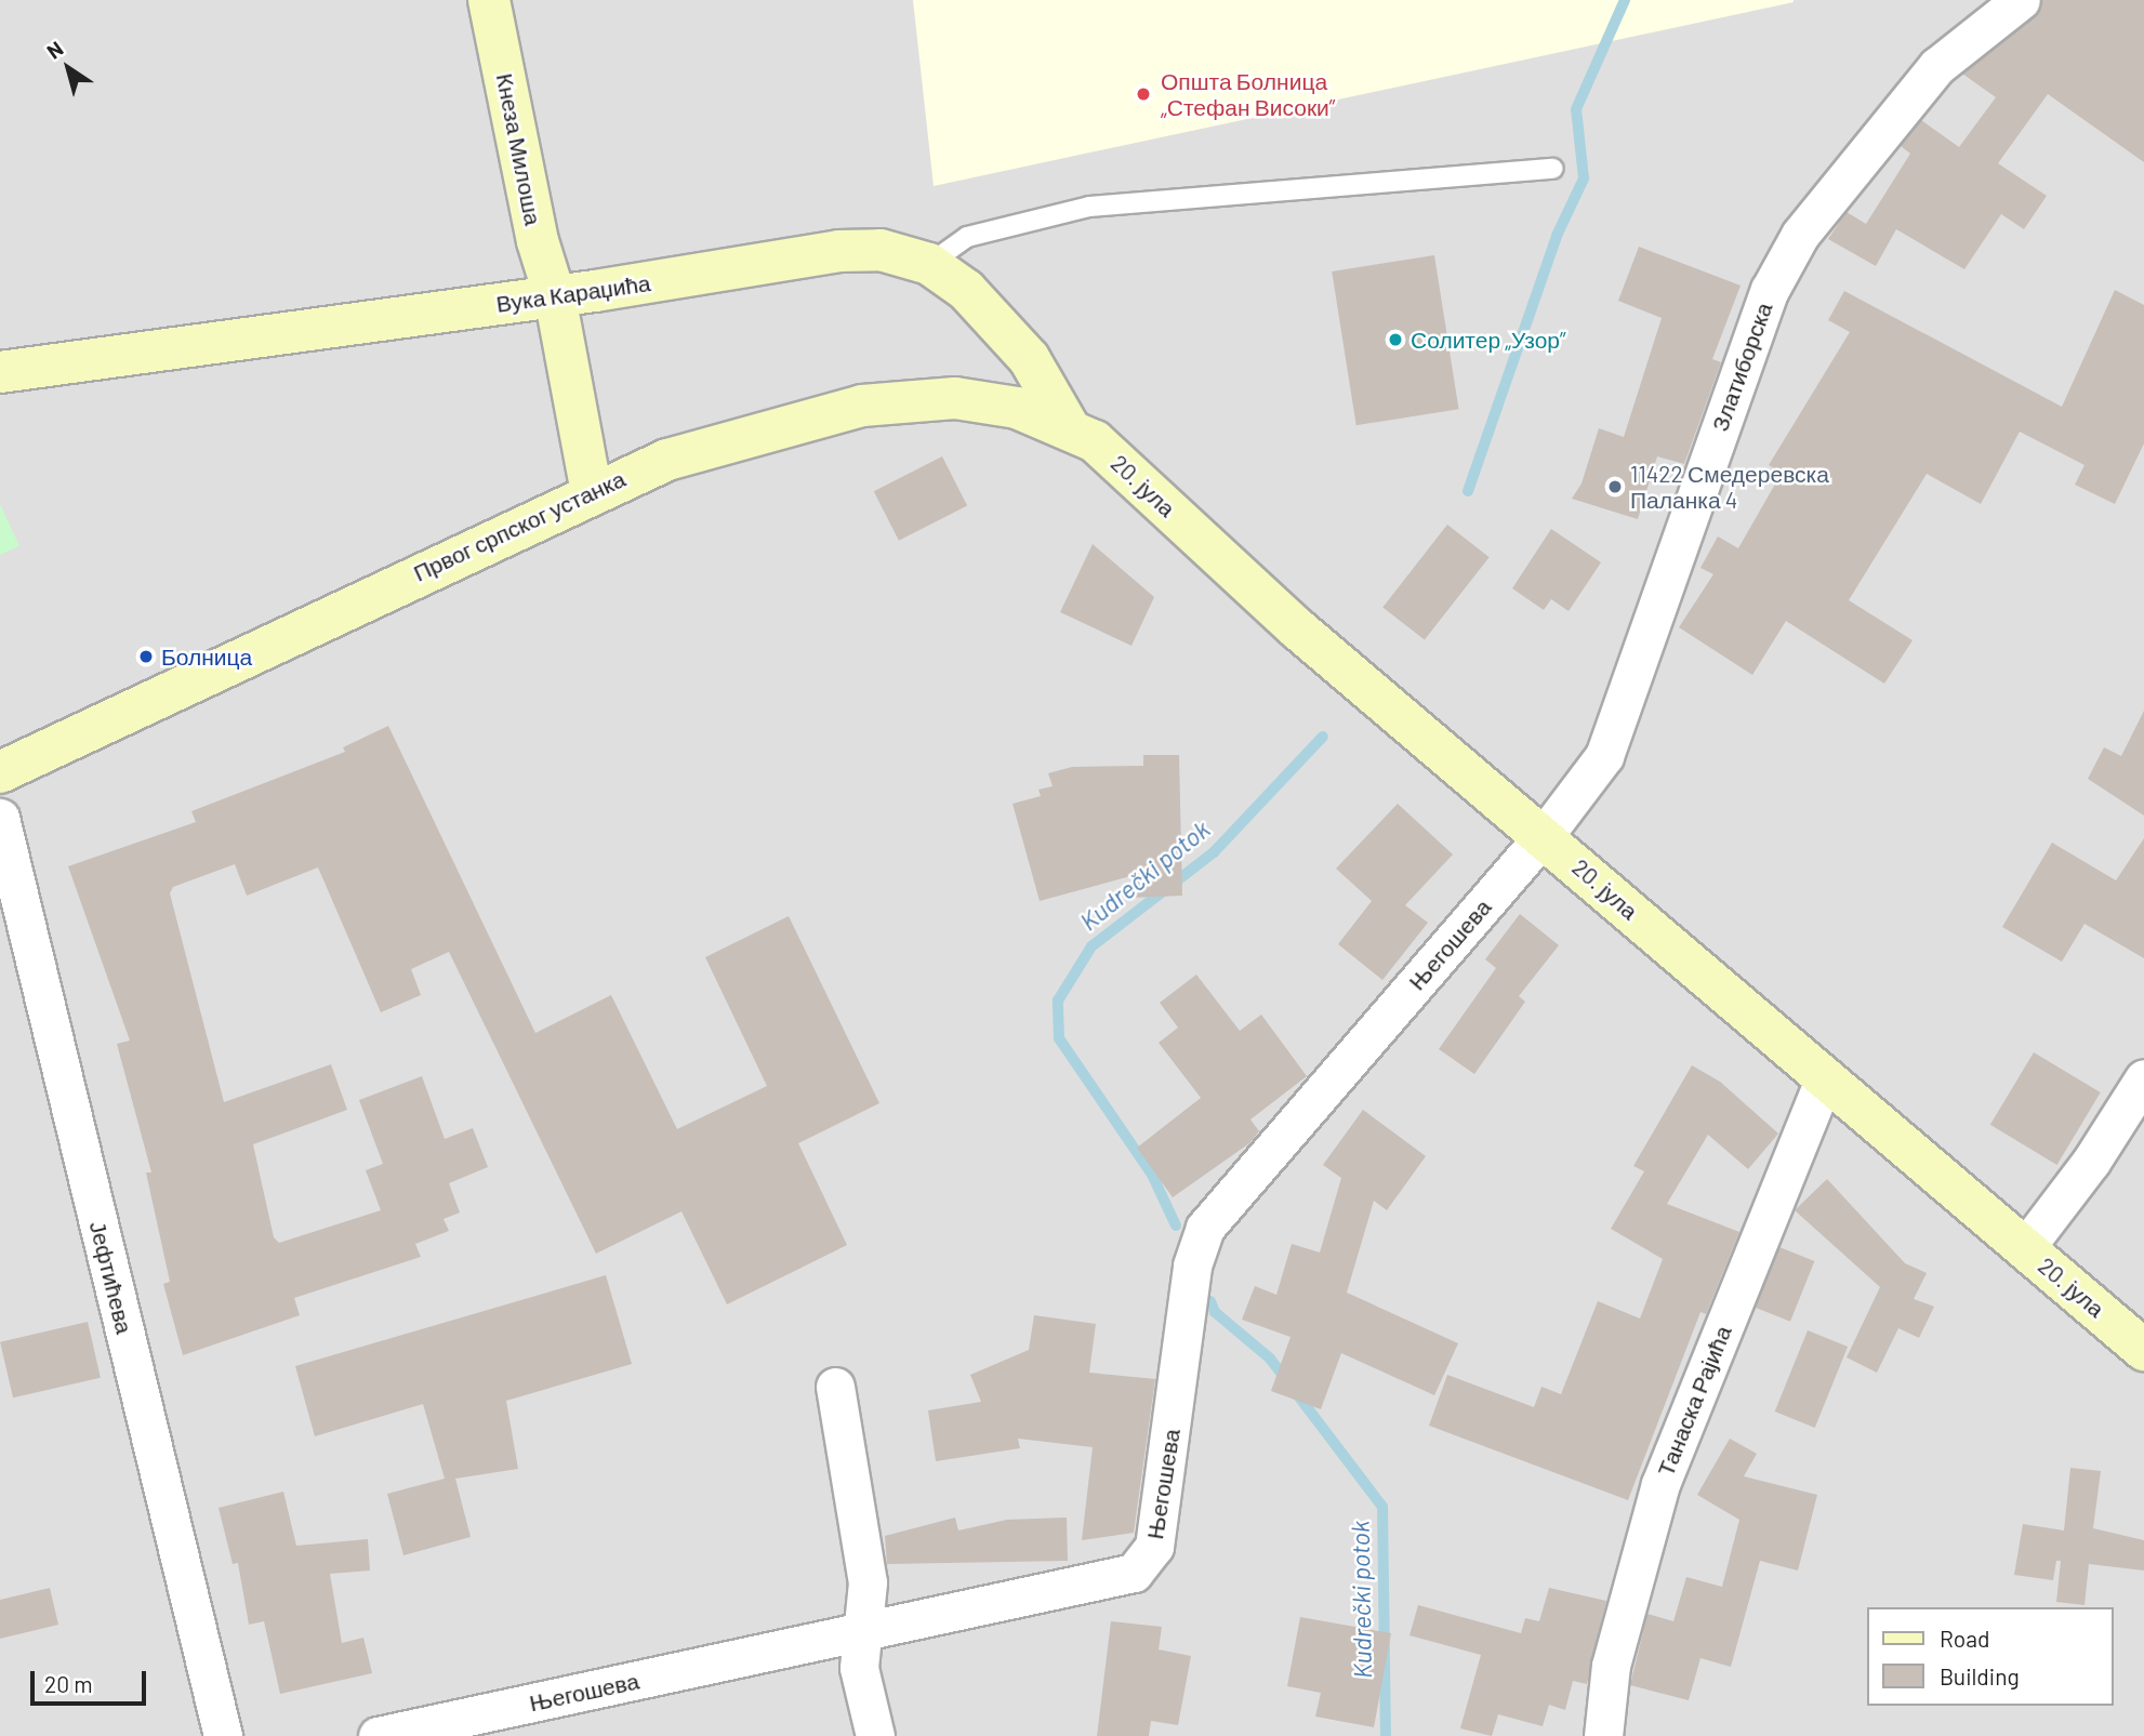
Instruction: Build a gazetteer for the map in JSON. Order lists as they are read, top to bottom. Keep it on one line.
{"streets":{"main road":["Кнеза Милоша","Вука Караџића","20. јула","Првог српског устанка"],"street":["Златиборска","Његошева","Јефтићева","Танаска Рајића"]},"crossings":[["Кнеза Милоша","Вука Караџића"],["Кнеза Милоша","Првог српског устанка"],["Вука Караџића","20. јула"],["Вука Караџића","Првог српског устанка"],["Златиборска","20. јула"],["Златиборска","Његошева"],["20. јула","Првог српског устанка"],["20. јула","Његошева"],["20. јула","Танаска Рајића"]],"water":["Kudrečki potok"],"places":["Општа Болница „Стефан Високи”","Солитер „Узор”","11422 Смедеревска Паланка 4","Болница"],"legend":["Road","Building"],"scale_bar":"20 m","north":"top left"}
